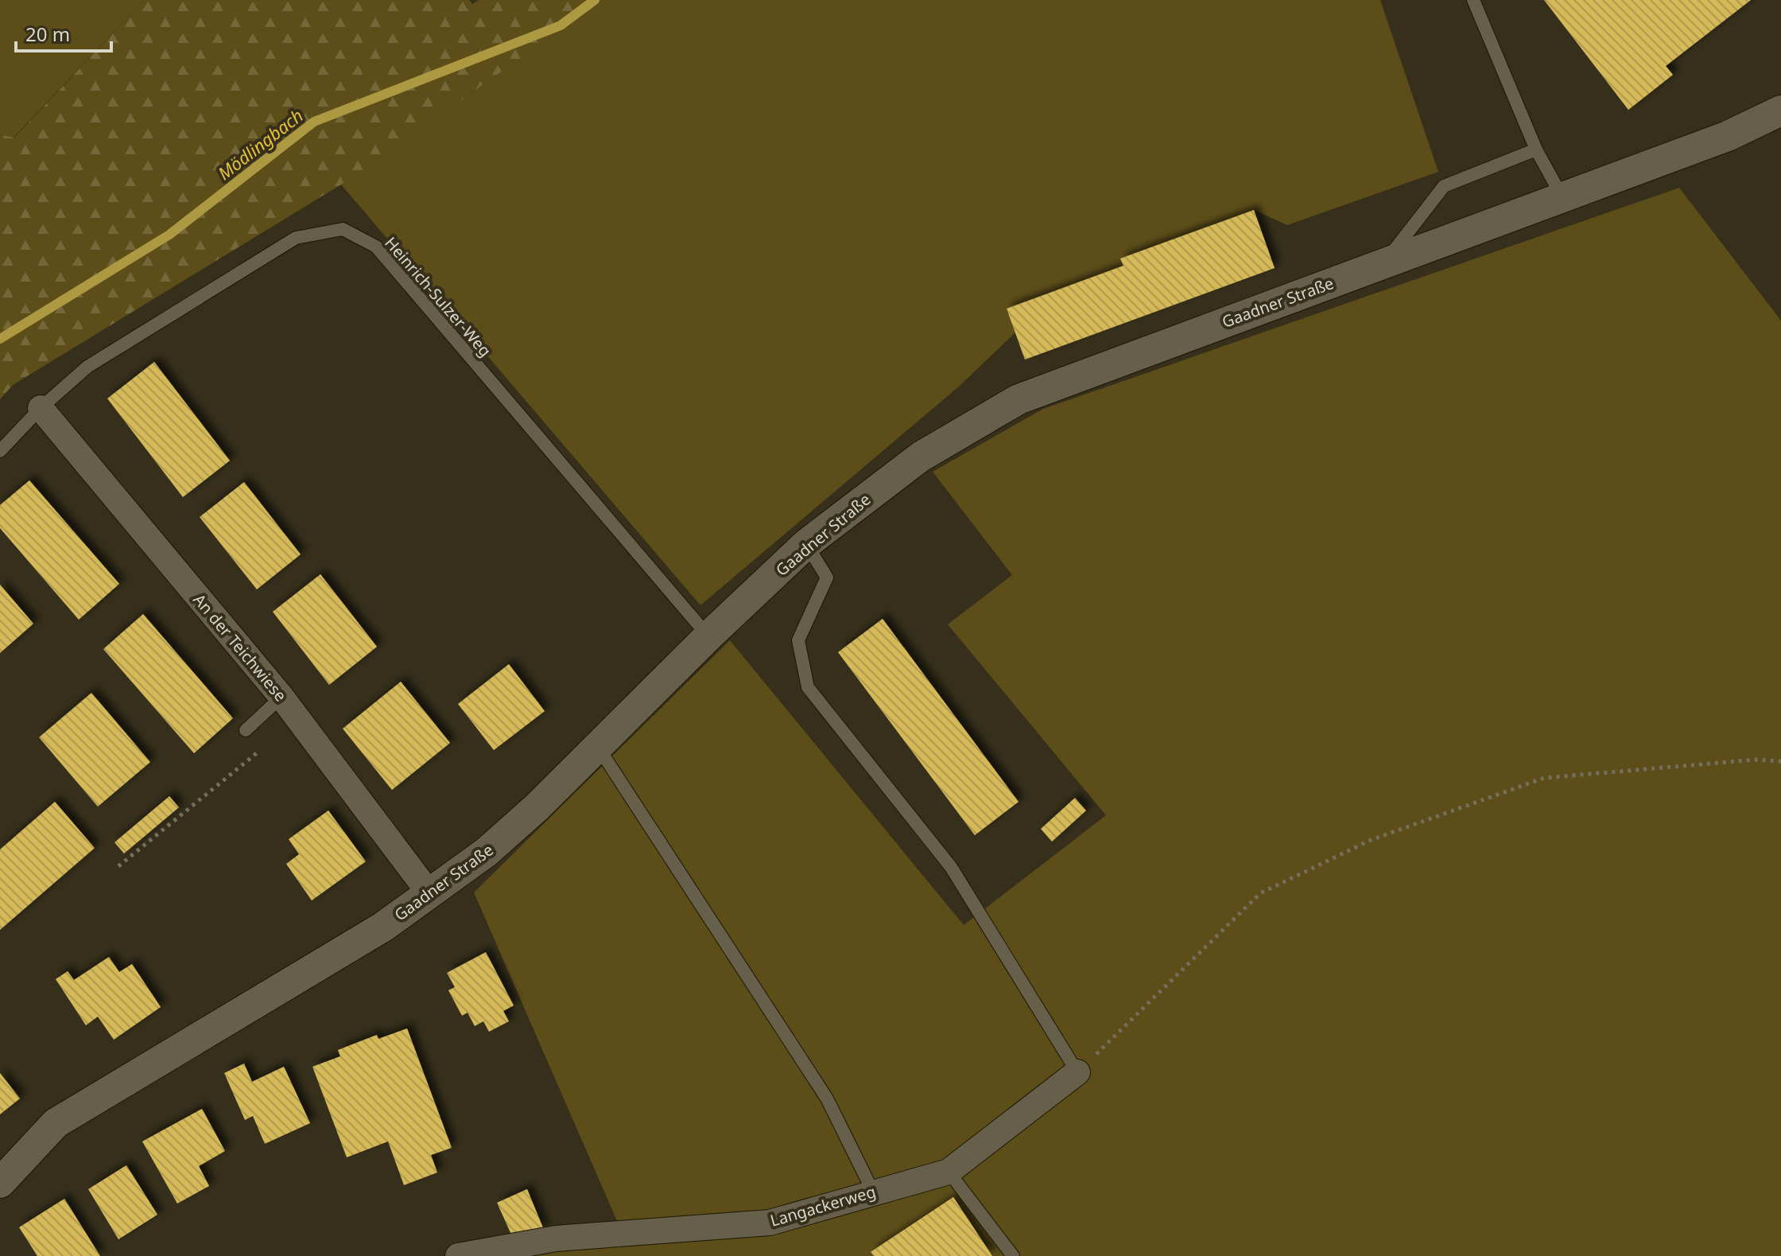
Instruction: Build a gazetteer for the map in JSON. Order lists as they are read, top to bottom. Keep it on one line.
{"streets":{"street":["Gaadner Straße","An der Teichwiese","Langackerweg"],"lane":["Heinrich-Sulzer-Weg"]},"crossings":[["Heinrich-Sulzer-Weg","Gaadner Straße"],["Heinrich-Sulzer-Weg","An der Teichwiese"],["Gaadner Straße","An der Teichwiese"]],"water":["Mödlingbach"],"scale_bar":"20 m"}
